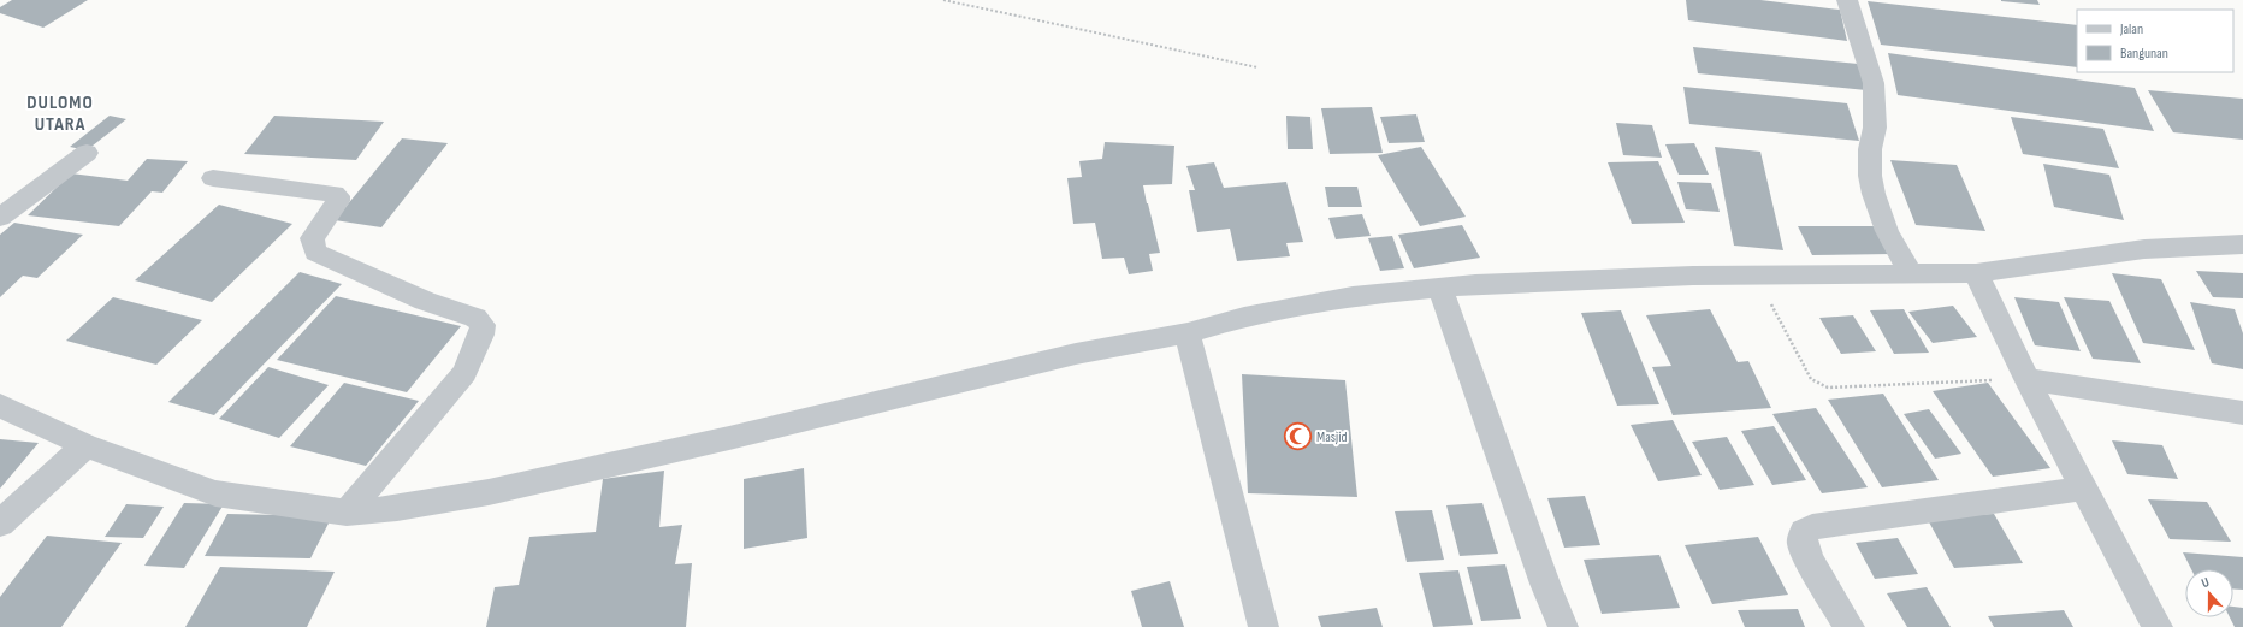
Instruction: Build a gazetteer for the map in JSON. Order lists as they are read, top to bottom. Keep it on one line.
{"districts":["DULOMO UTARA"],"places":{"mosque":["Masjid"]},"legend":["Jalan","Bangunan"],"north":"top"}
